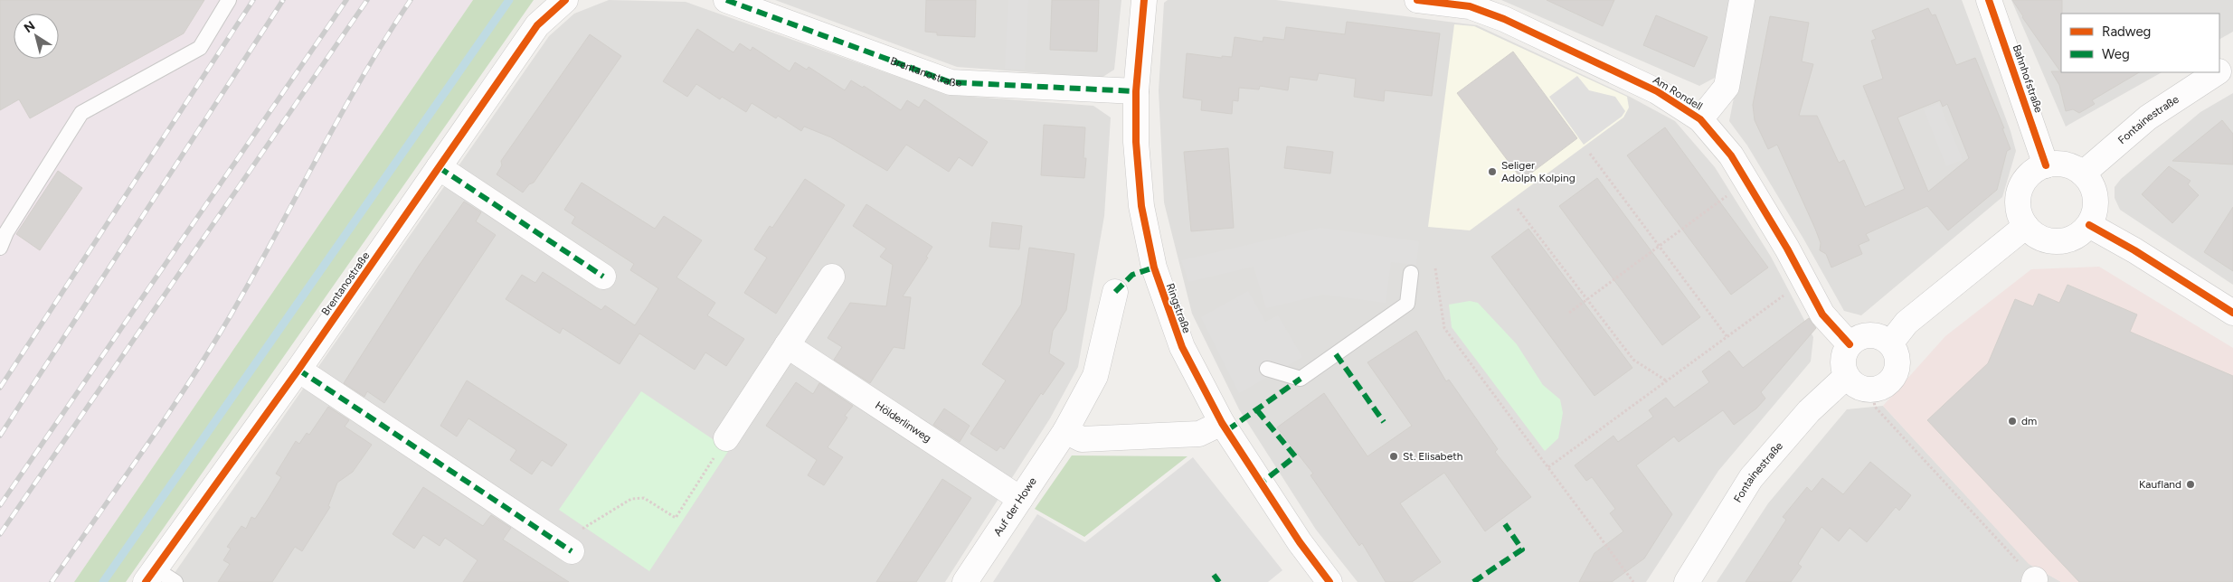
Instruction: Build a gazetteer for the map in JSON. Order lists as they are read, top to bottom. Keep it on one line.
{"streets":{"street":["Brentanostraße","Bahnhofstraße","Am Rondell","Fontainestraße","Ringstraße","Hölderlinweg","Auf der Howe"]},"crossings":[["Brentanostraße","Ringstraße"],["Bahnhofstraße","Fontainestraße"],["Am Rondell","Fontainestraße"],["Hölderlinweg","Auf der Howe"]],"places":["Seliger Adolph Kolping","dm","St. Elisabeth","Kaufland"],"legend":["Radweg","Weg"],"north":"top left"}
